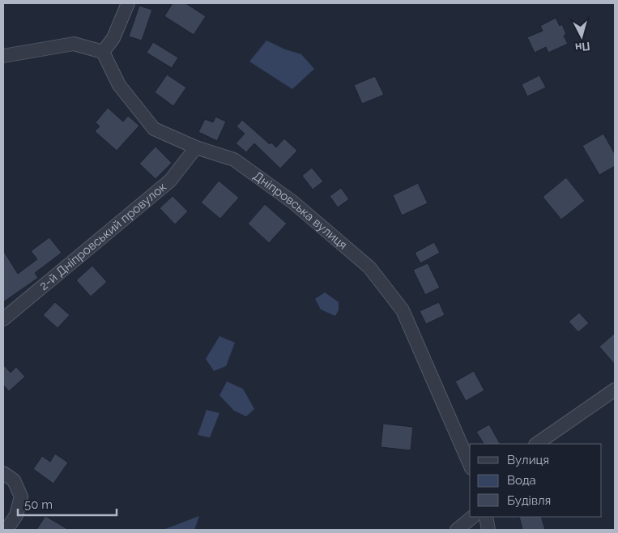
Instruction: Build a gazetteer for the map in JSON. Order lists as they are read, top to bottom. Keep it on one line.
{"streets":{"street":["Дніпровська вулиця","2-й Дніпровський провулок"]},"crossings":[["Дніпровська вулиця","2-й Дніпровський провулок"]],"legend":["Вулиця","Вода","Будівля"],"scale_bar":"50 m","north":"bottom"}
